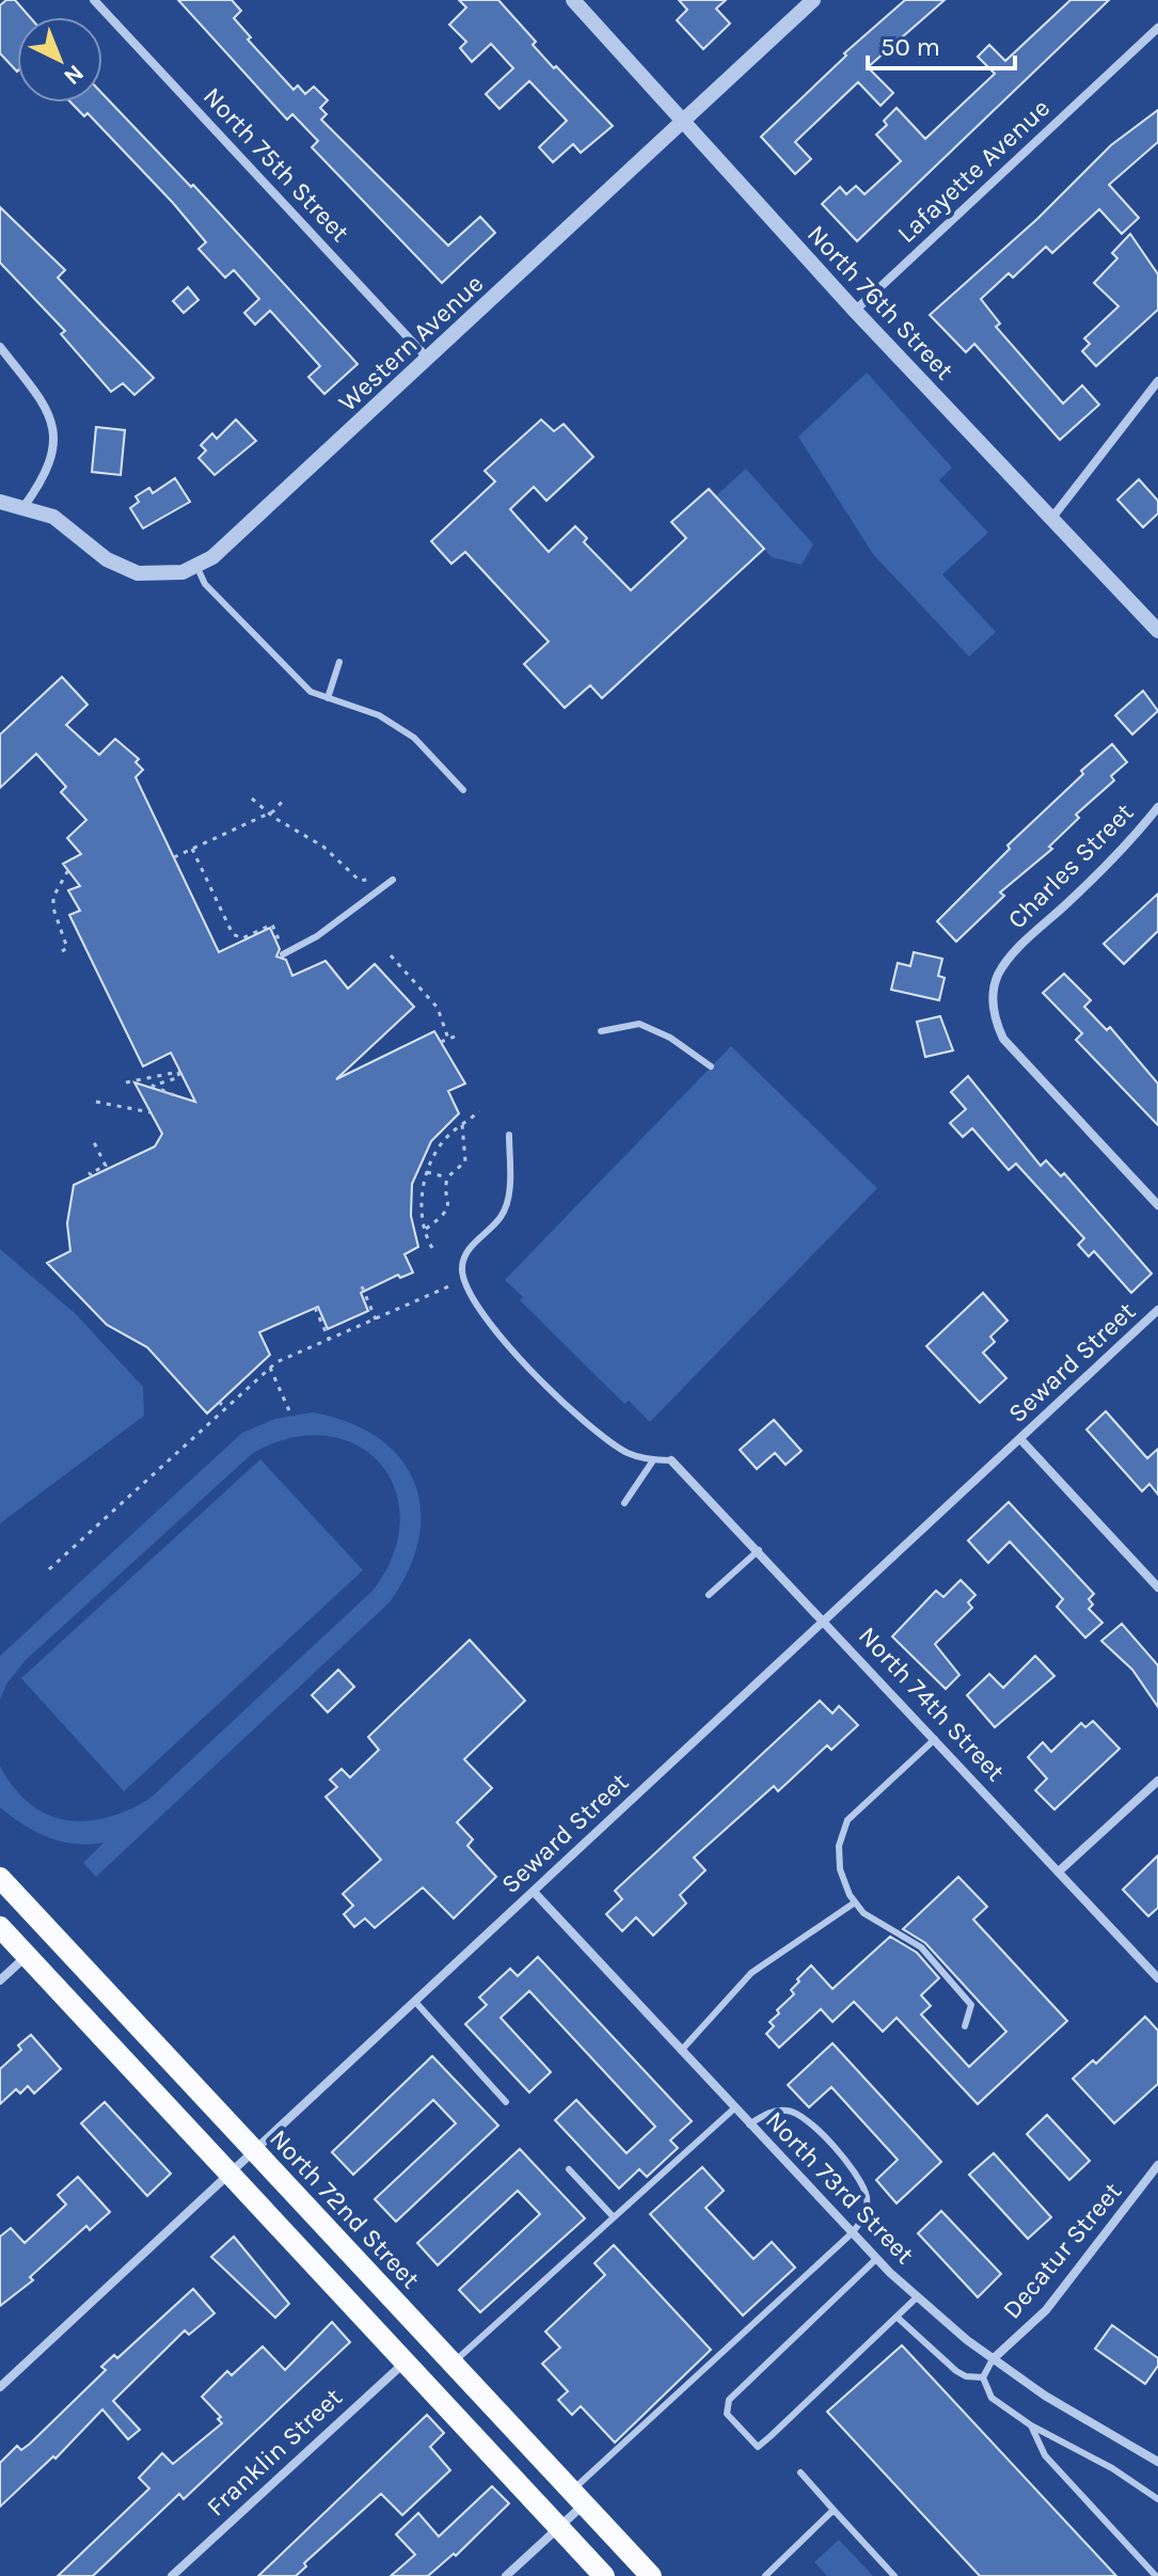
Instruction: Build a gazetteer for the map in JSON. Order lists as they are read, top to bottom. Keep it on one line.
{"streets":{"main road":["North 72nd Street"],"street":["North 75th Street","Lafayette Avenue","North 76th Street","Western Avenue","Charles Street","Seward Street","North 74th Street","North 73rd Street","Decatur Street","Franklin Street"]},"crossings":[["North 75th Street","Western Avenue"],["Lafayette Avenue","North 76th Street"],["North 76th Street","Western Avenue"],["Seward Street","North 74th Street"],["Seward Street","North 73rd Street"],["Seward Street","North 72nd Street"],["North 73rd Street","Decatur Street"]],"scale_bar":"50 m","north":"bottom right"}
